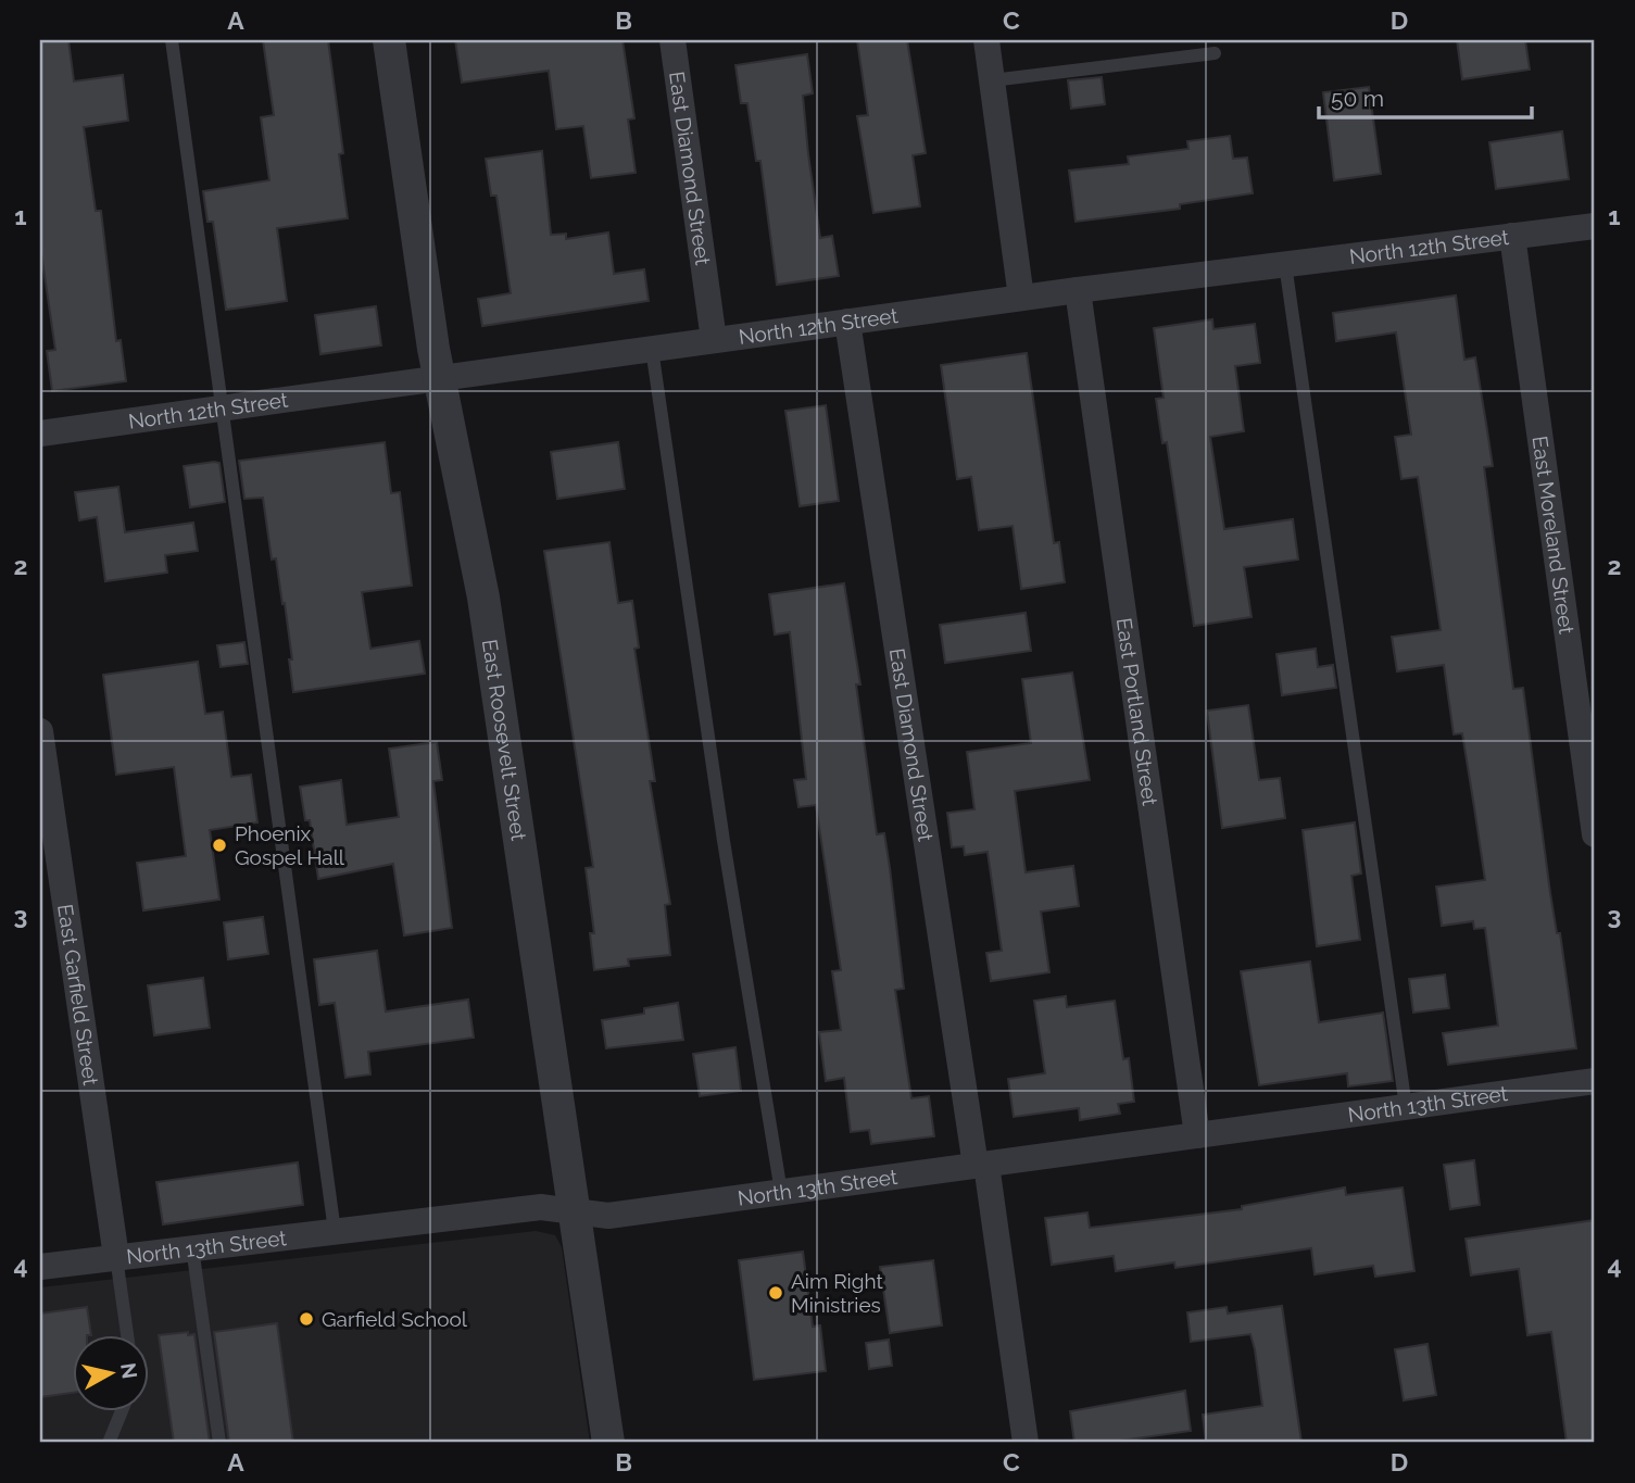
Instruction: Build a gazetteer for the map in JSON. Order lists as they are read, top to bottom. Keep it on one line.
{"streets":{"street":["East Diamond Street","North 12th Street","East Moreland Street","East Portland Street","East Roosevelt Street","East Garfield Street","North 13th Street"]},"crossings":[["East Diamond Street","North 12th Street"],["East Diamond Street","North 13th Street"],["North 12th Street","East Moreland Street"],["North 12th Street","East Portland Street"],["North 12th Street","East Roosevelt Street"],["East Portland Street","North 13th Street"],["East Roosevelt Street","North 13th Street"],["East Garfield Street","North 13th Street"]],"places":["Phoenix Gospel Hall","Aim Right Ministries","Garfield School"],"scale_bar":"50 m","north":"right","grid":{"columns":["A","B","C","D"],"rows":["1","2","3","4"]}}
